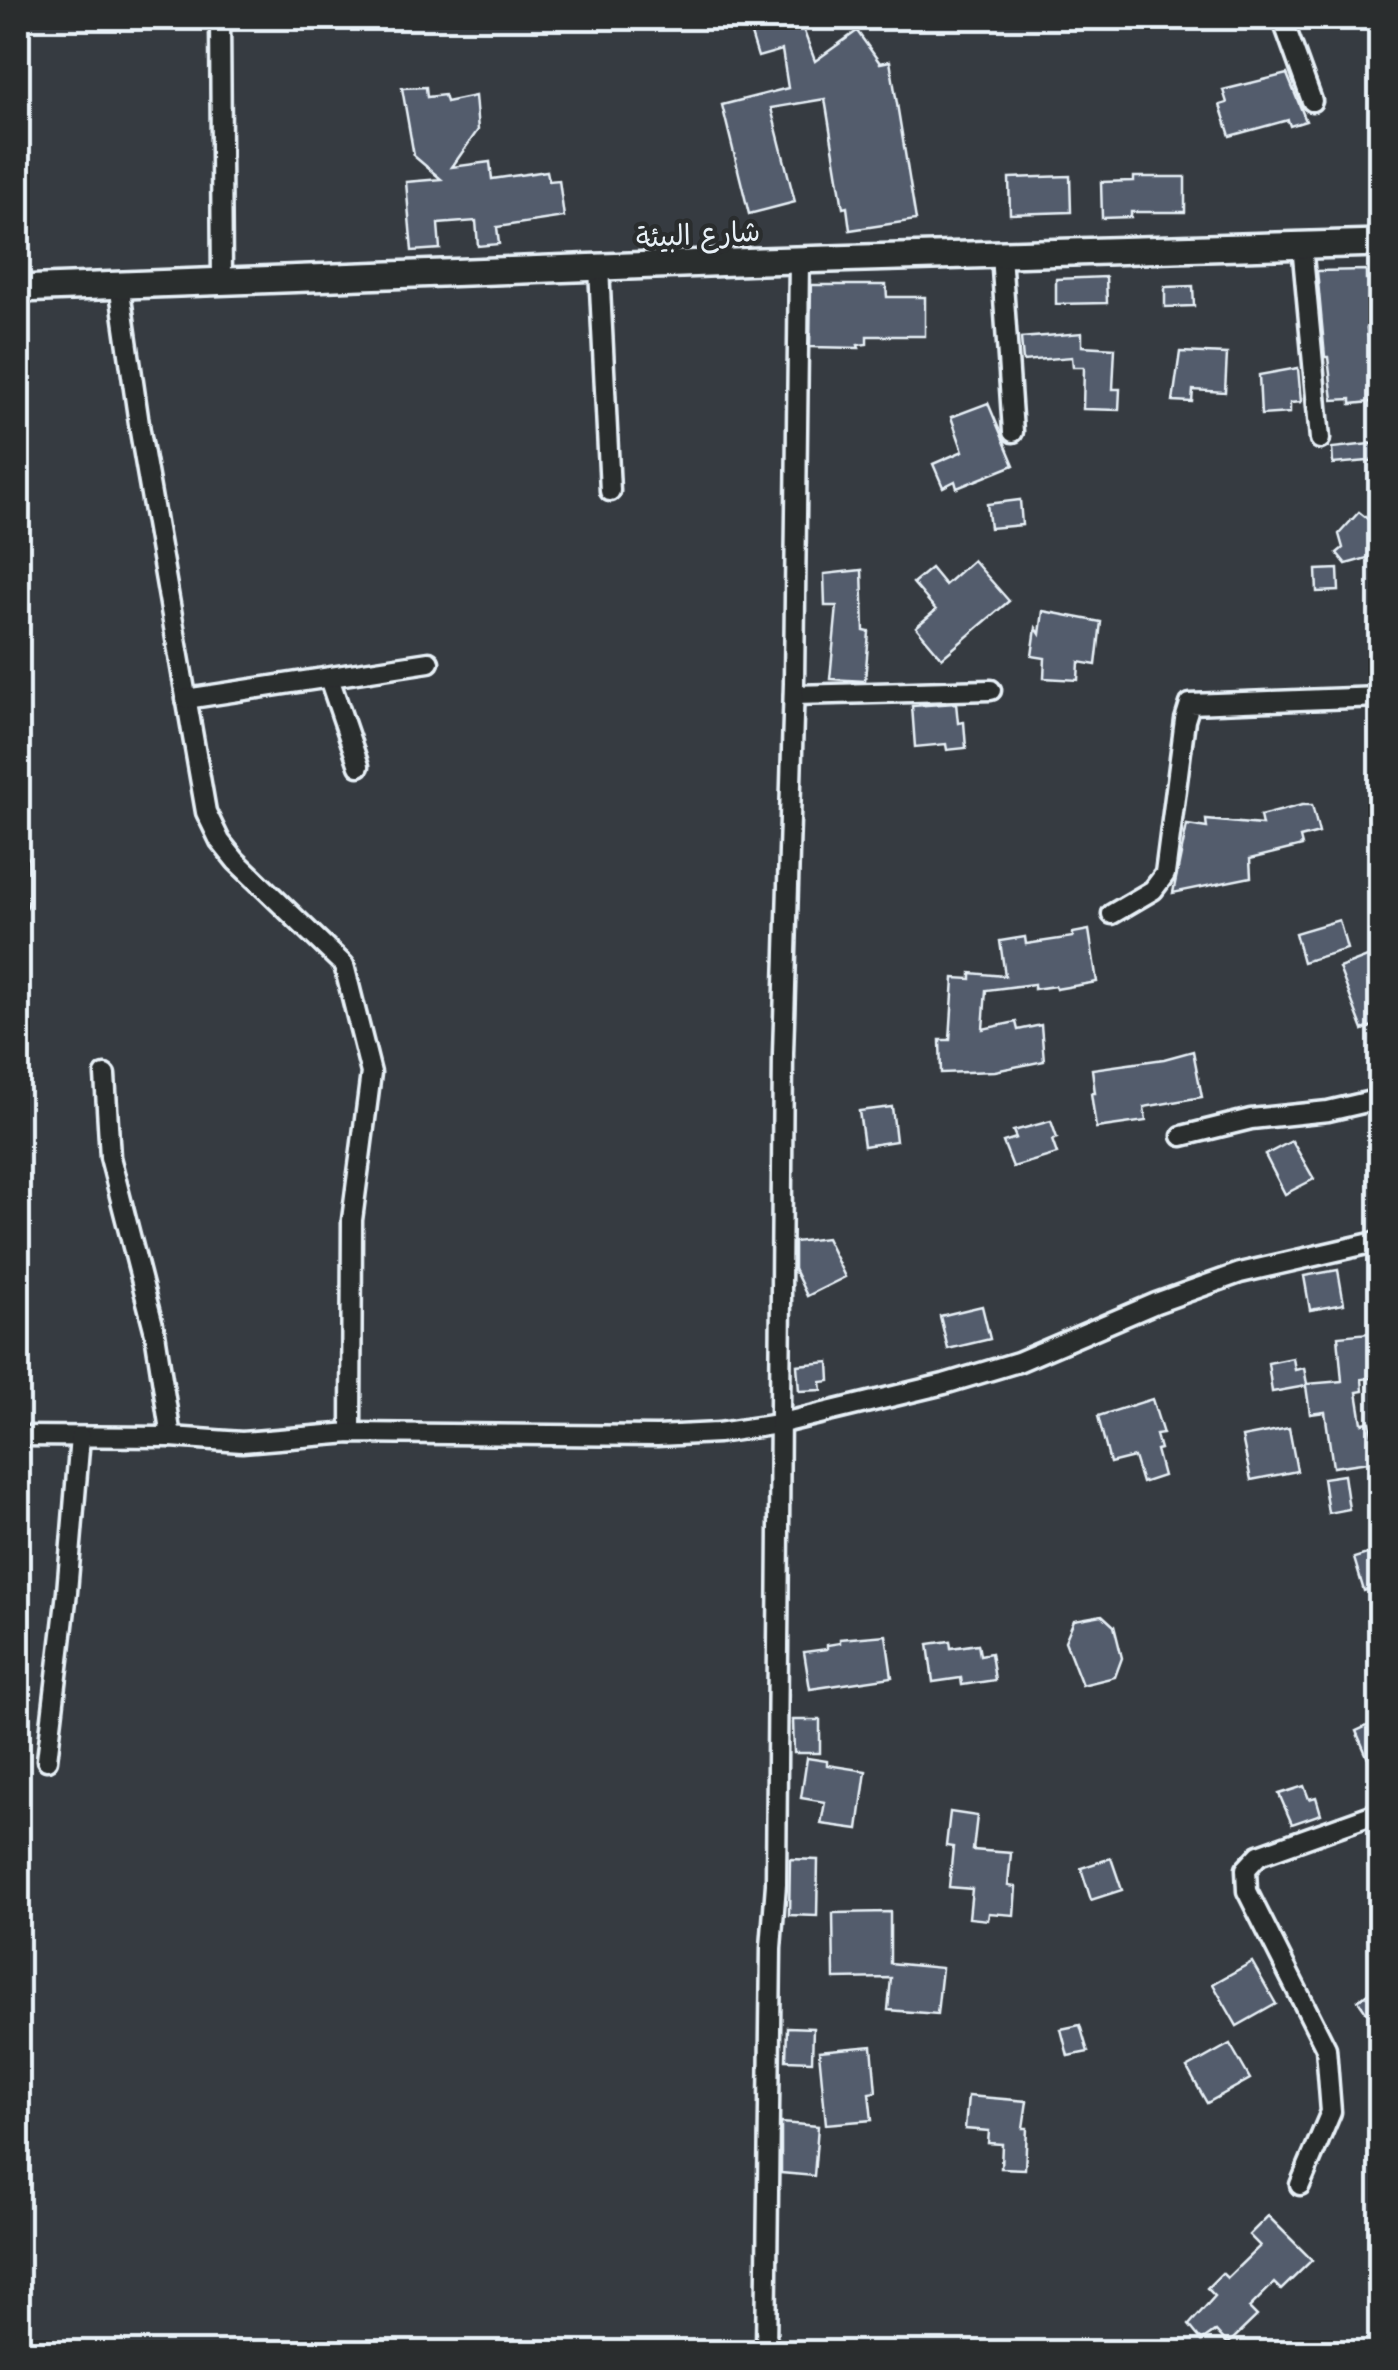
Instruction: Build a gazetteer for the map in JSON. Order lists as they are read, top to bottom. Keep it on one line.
{"streets":{"street":["شارع البيئة"]}}
